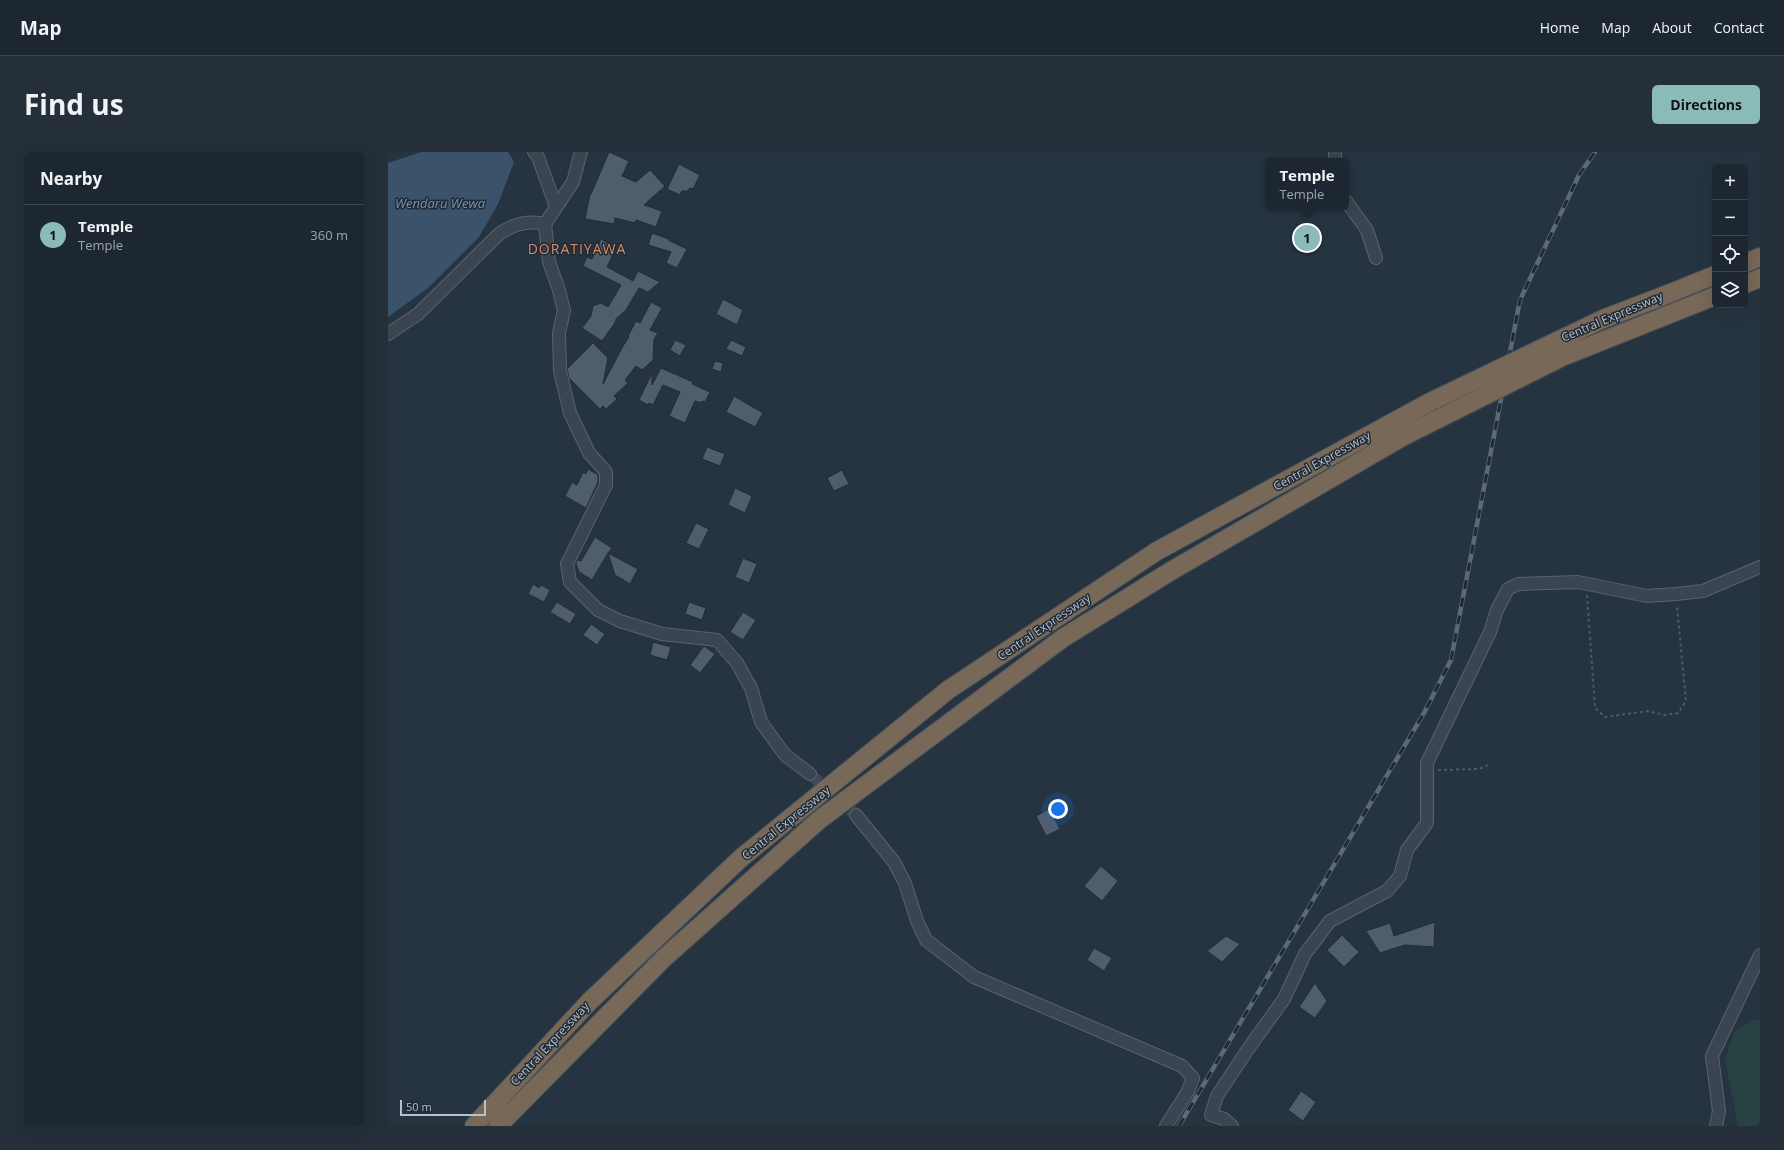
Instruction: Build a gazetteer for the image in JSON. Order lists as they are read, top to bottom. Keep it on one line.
{"streets":{"highway":["Central Expressway"]},"districts":["DORATIYAWA"],"water":["Wendaru Wewa"],"scale_bar":"50 m","page":{"header":"Map","nav":["Home","Map","About","Contact"],"title":"Find us","buttons":"Directions","heading":"Nearby","popup":["Temple","Temple"],"map_buttons":["+","−"],"list":[{"mark":"1","name":"Temple","note":"Temple","value":"360 m"}],"pins":"1","scale":"50 m"}}
